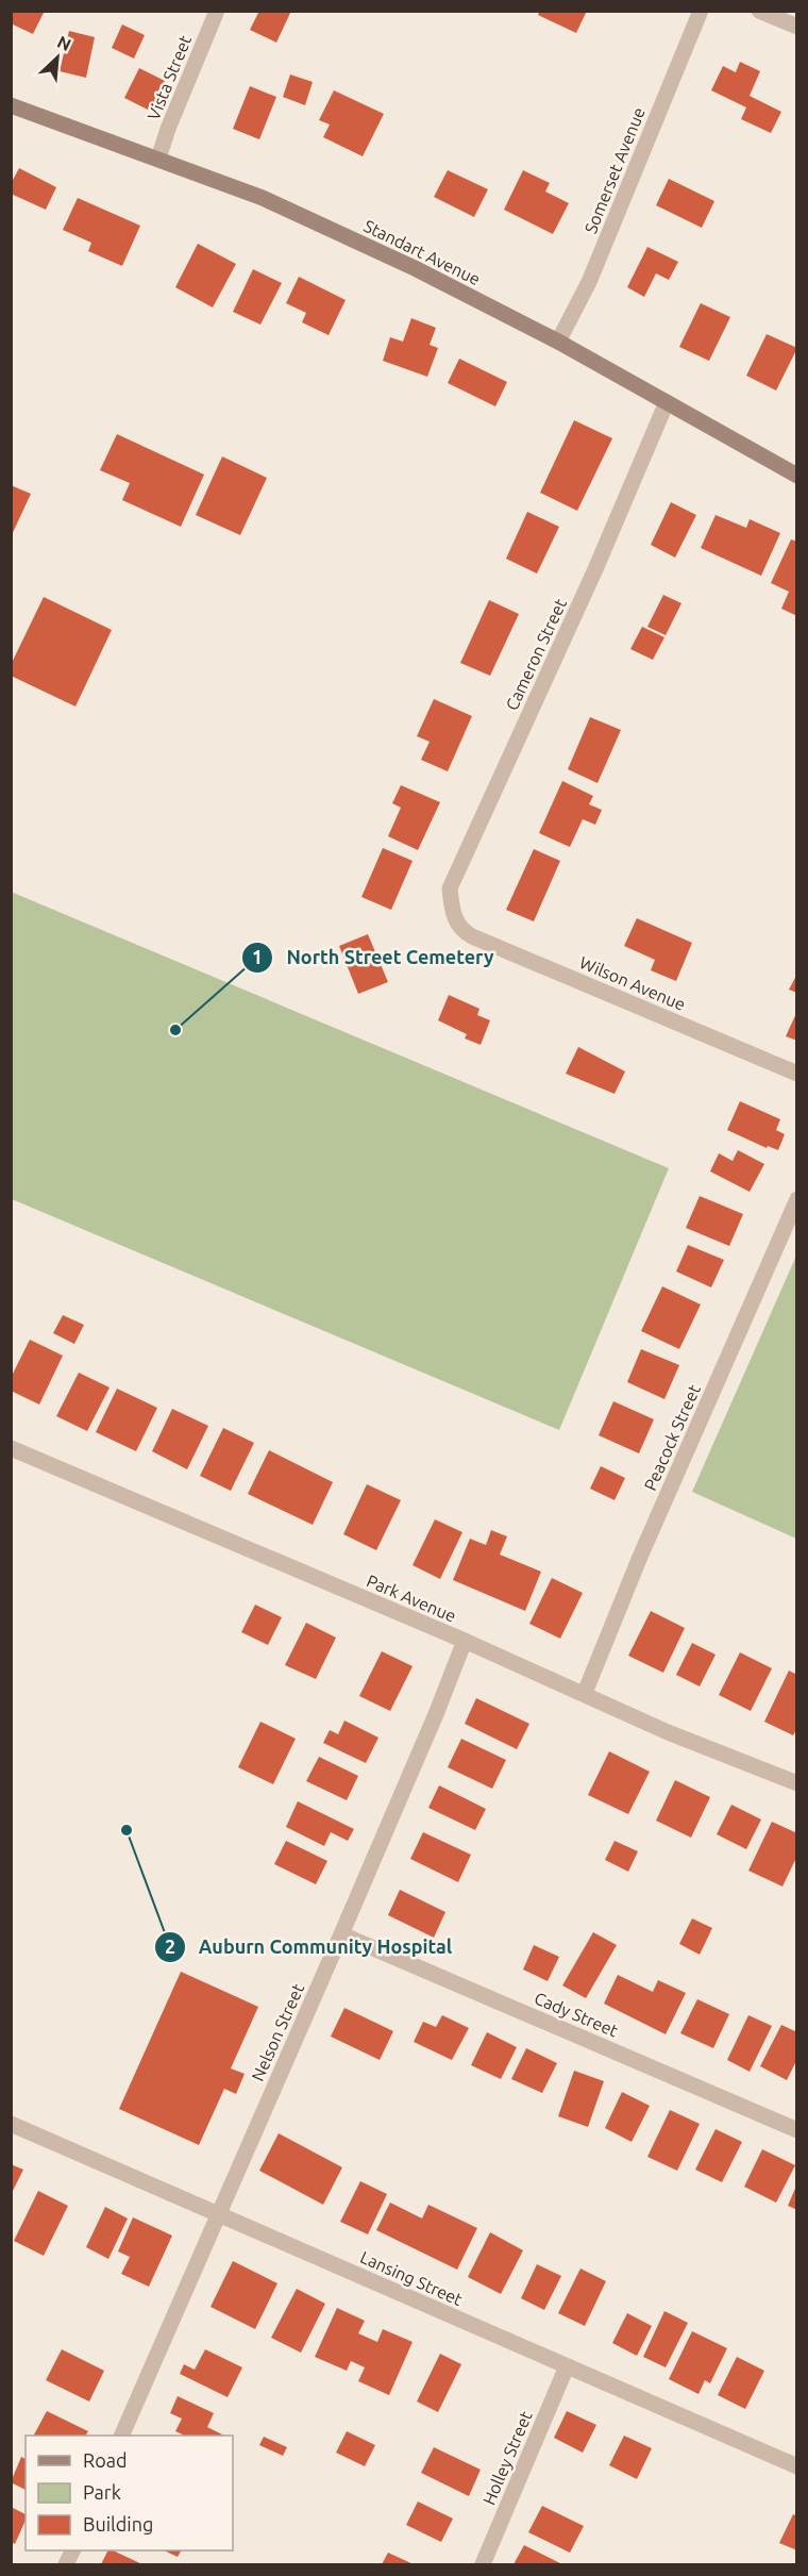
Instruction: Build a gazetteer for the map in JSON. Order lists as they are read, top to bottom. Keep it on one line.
{"streets":{"street":["Vista Street","Somerset Avenue","Standart Avenue","Cameron Street","Wilson Avenue","Peacock Street","Park Avenue","Cady Street","Nelson Street","Lansing Street","Holley Street"]},"crossings":[["Vista Street","Standart Avenue"],["Somerset Avenue","Standart Avenue"],["Standart Avenue","Cameron Street"],["Cameron Street","Wilson Avenue"],["Peacock Street","Park Avenue"],["Park Avenue","Nelson Street"],["Cady Street","Nelson Street"],["Nelson Street","Lansing Street"],["Lansing Street","Holley Street"]],"places":["North Street Cemetery","Auburn Community Hospital"],"legend":["Road","Park","Building"],"north":"top right"}
